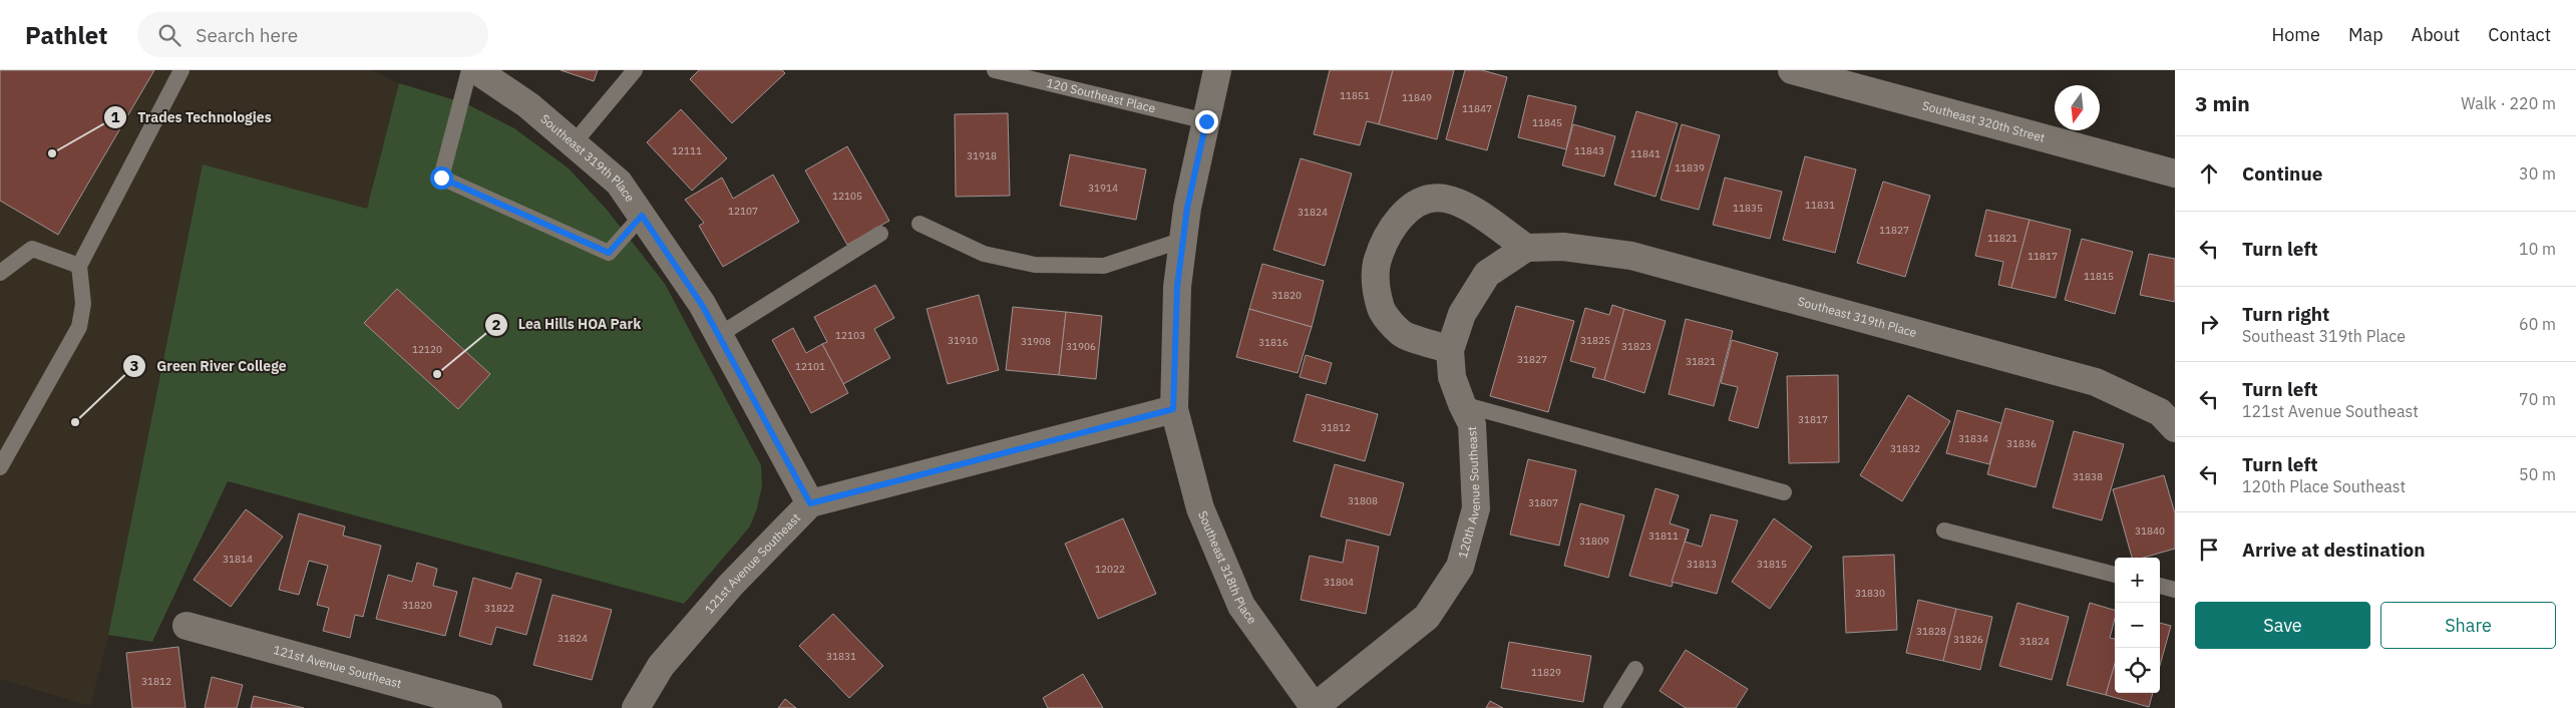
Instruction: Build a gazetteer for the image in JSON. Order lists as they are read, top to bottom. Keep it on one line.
{"streets":{"street":["Southeast 320th Street","Southeast 319th Place","120th Avenue Southeast","121st Avenue Southeast","Southeast 318th Place"],"lane":["120 Southeast Place"]},"crossings":[["120 Southeast Place","Southeast 318th Place"],["Southeast 319th Place","120th Avenue Southeast"],["Southeast 319th Place","121st Avenue Southeast"],["120th Avenue Southeast","Southeast 318th Place"],["121st Avenue Southeast","Southeast 318th Place"]],"places":["Trades Technologies","Lea Hills HOA Park","Green River College"],"house_numbers":["11851","11849","11847","11845","12111","11843","11841","31918","11839","31914","12105","11831","11835","12107","31824","11827","11821","11817","11815","31820","12103","31910","31825","31908","31816","31906","31823","12120","31827","31821","12101","31817","31812","31834","31836","31832","31838","31808","31807","31840","31811","31809","31814","31813","31815","12022","31804","31830","31820","31822","31828","31824","31826","31824","31831","11829","31812"],"north":"bottom","page":{"header":"Pathlet","search":"Search here","nav":["Home","Map","About","Contact"],"heading":["3 min","Walk · 220 m"],"list":[["Continue","30 m"],["Turn left","10 m"],["Turn right","Southeast 319th Place","60 m"],["Turn left","121st Avenue Southeast","70 m"],["Turn left","120th Place Southeast","50 m"],"Arrive at destination"],"map_buttons":["+","−"],"buttons":["Save","Share"]}}
